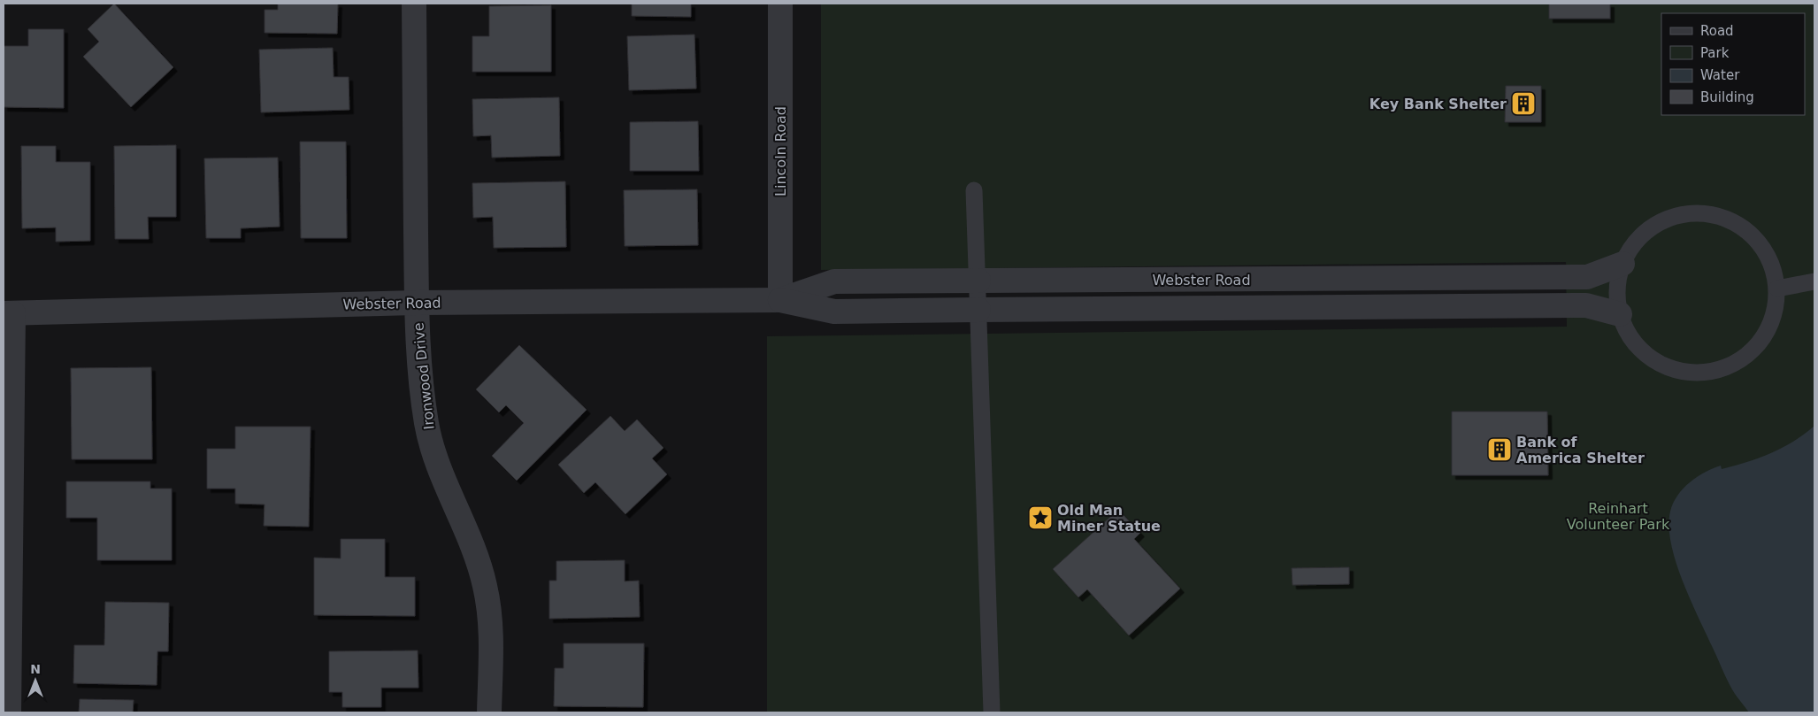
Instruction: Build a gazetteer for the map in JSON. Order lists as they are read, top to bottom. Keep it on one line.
{"streets":{"street":["Lincoln Road","Webster Road","Ironwood Drive"]},"crossings":[["Lincoln Road","Webster Road"],["Webster Road","Ironwood Drive"]],"parks":["Reinhart Volunteer Park"],"places":{"building":["Key Bank Shelter","Bank of America Shelter"],"place":["Old Man Miner Statue"]},"legend":["Road","Park","Water","Building"],"north":"top"}
